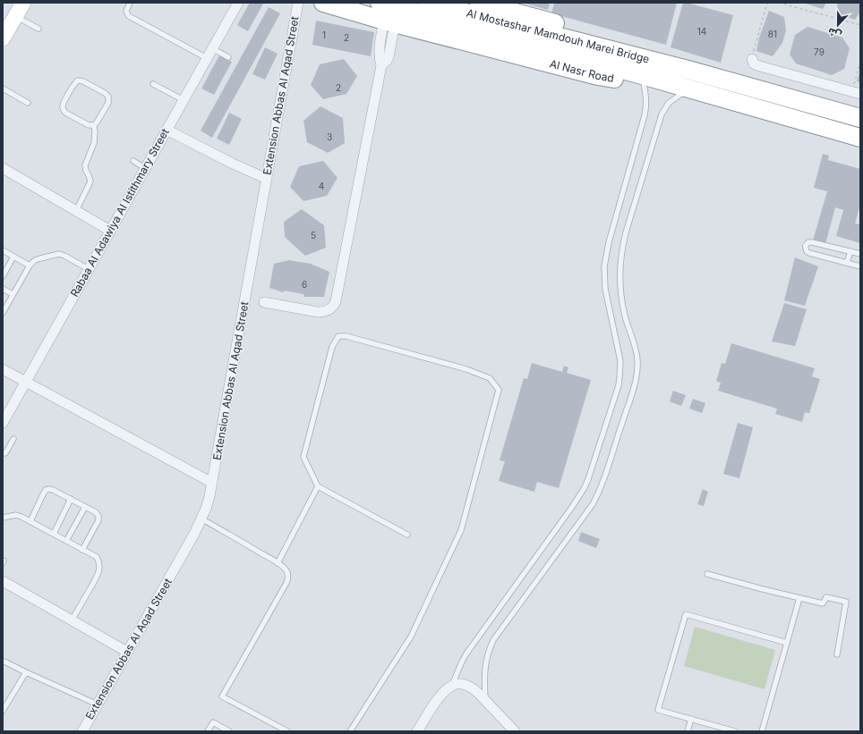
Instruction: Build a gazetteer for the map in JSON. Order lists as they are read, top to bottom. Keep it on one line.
{"streets":{"highway":["Al Mostashar Mamdouh Marei Bridge","Al Nasr Road"],"street":["Extension Abbas Al Aqad Street","Rabaa Al Adawiya Al Istithmary Street"]},"crossings":[["Al Mostashar Mamdouh Marei Bridge","Al Nasr Road"]],"house_numbers":["14","81","1","2","79","2","3","4","5","6"],"north":"bottom"}
